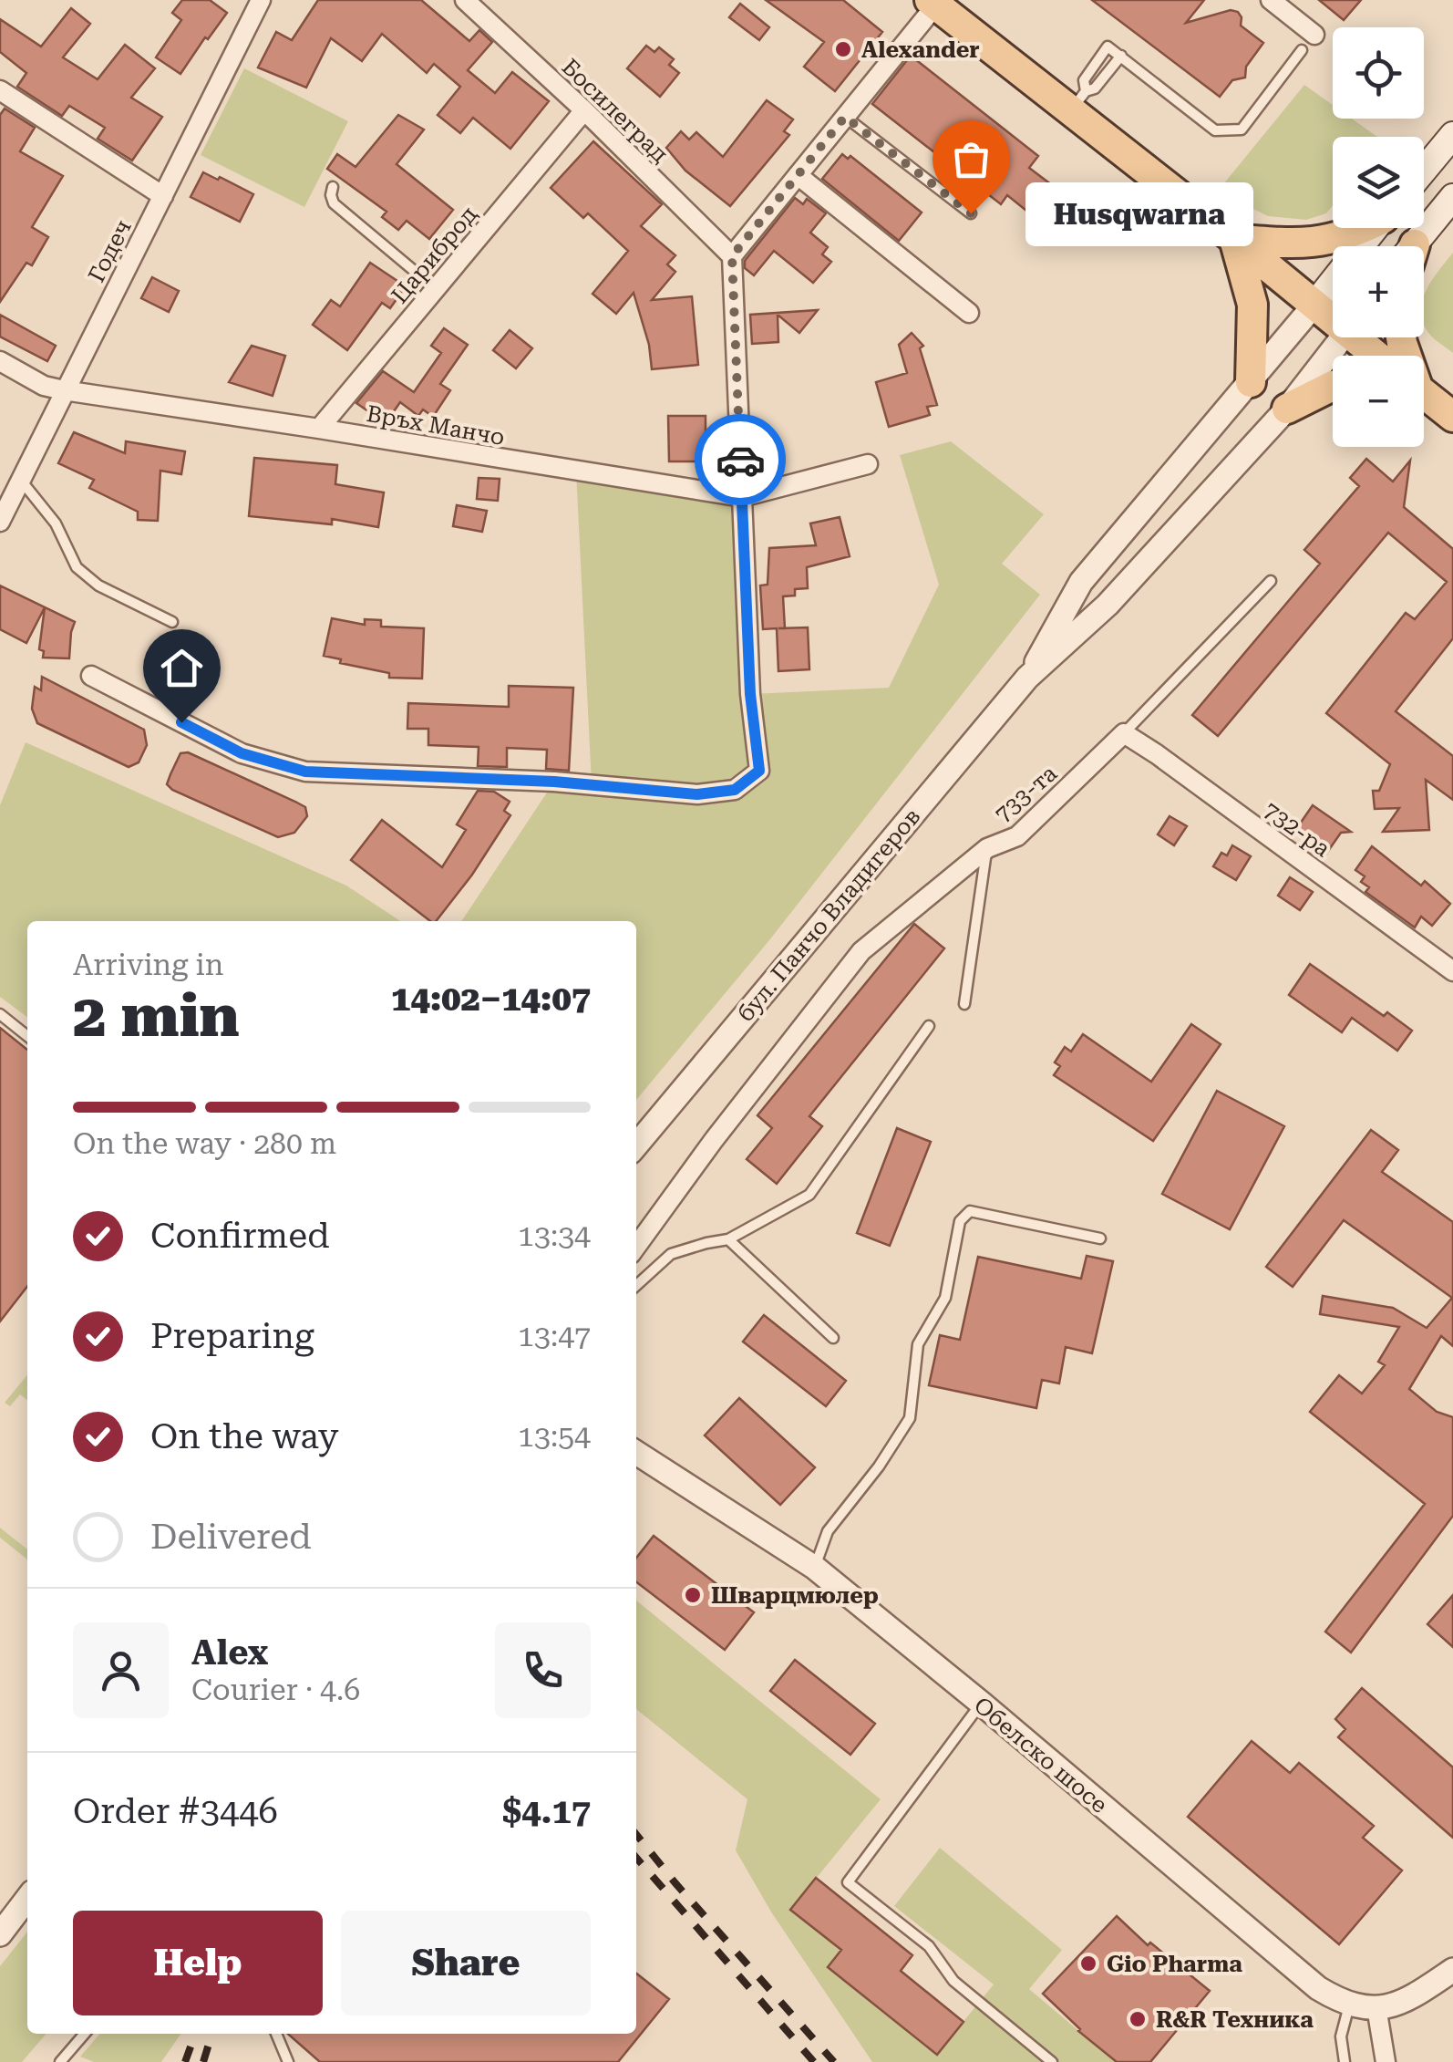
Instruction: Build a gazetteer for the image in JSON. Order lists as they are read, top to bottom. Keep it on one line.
{"streets":{"main road":["бул. Панчо Владигеров"],"street":["Босилеград","Годеч","Цариброд","Връх Манчо","733-та","732-ра","Обелско шосе"]},"crossings":[["Босилеград","Цариброд"],["Годеч","Връх Манчо"],["Цариброд","Връх Манчо"],["733-та","732-ра"]],"places":["Alexander","Husqwarna","Шварцмюлер","Gio Pharma","R&R Техника"],"page":{"map_buttons":["+","−"],"bubble":"Husqwarna","heading":["2 min","Arriving in","14:02–14:07"],"panel":["Alex","Courier · 4.6","Order #3446","$4.17"],"bar":"On the way · 280 m","list":[["Confirmed","13:34"],["Preparing","13:47"],["On the way","13:54"],"Delivered"],"buttons":["Help","Share"]}}
